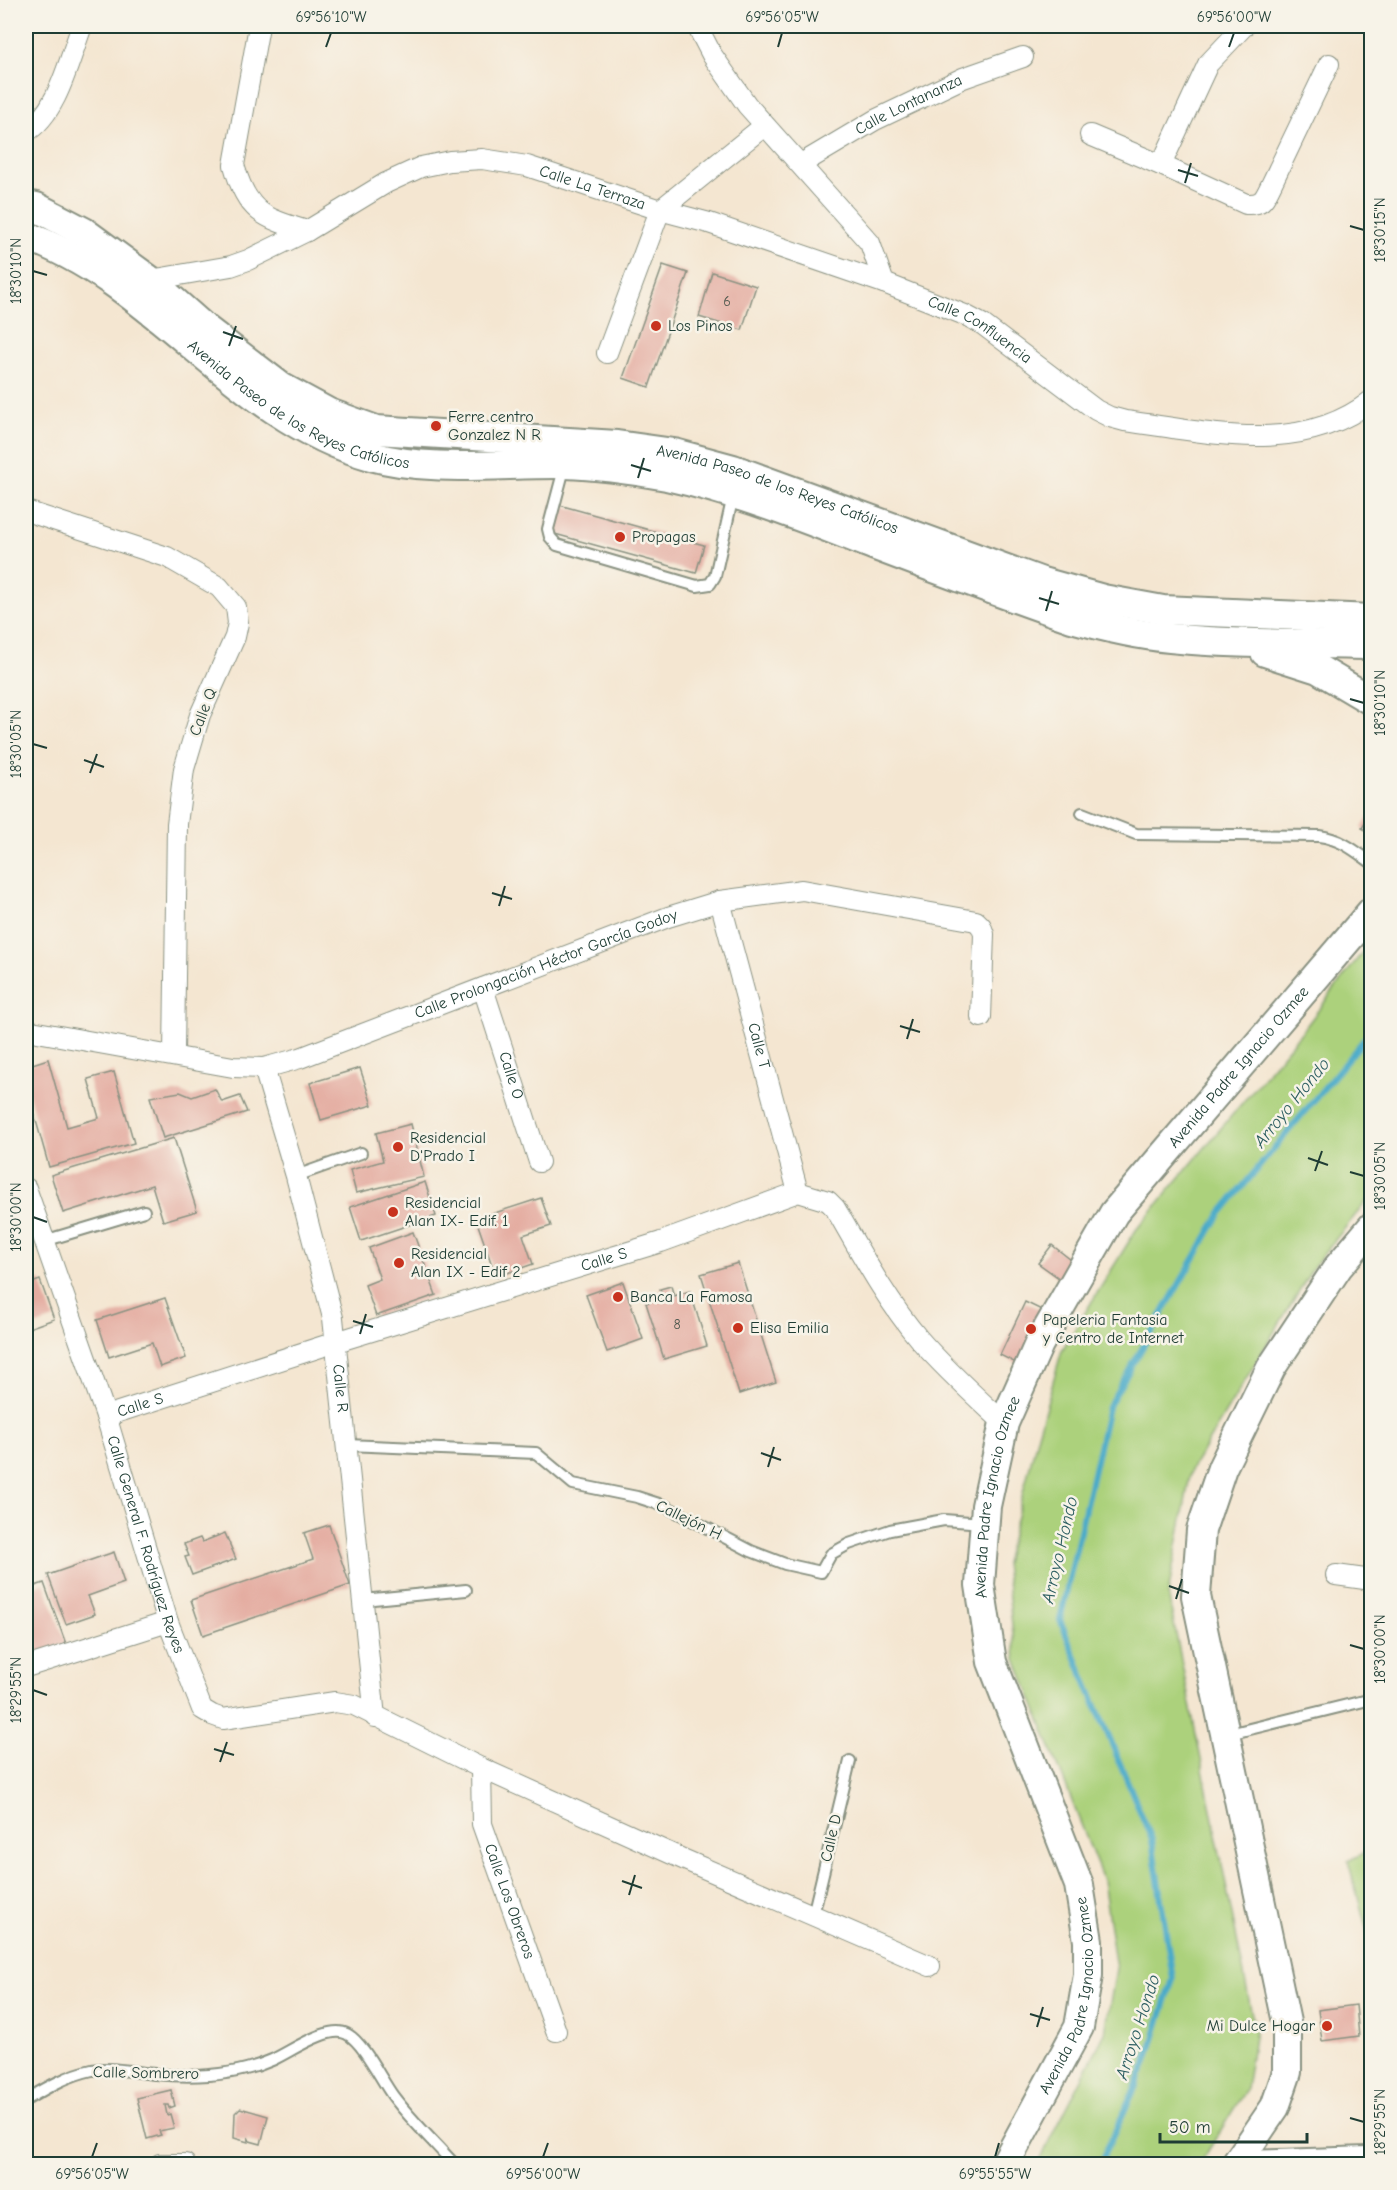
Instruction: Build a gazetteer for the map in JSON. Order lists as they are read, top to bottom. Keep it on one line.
{"streets":{"main road":["Avenida Paseo de los Reyes Católicos","Avenida Padre Ignacio Ozmee"],"street":["Calle Lontananza","Calle La Terraza","Calle Confluencia","Calle Q","Calle Prolongación Héctor García Godoy","Calle T","Calle O","Calle S","Calle R","Calle General F. Rodríguez Reyes","Calle Los Obreros"],"lane":["Callejón H","Calle D","Calle Sombrero"]},"crossings":[["Calle La Terraza","Calle Confluencia"],["Calle La Terraza","Avenida Paseo de los Reyes Católicos"],["Calle Q","Calle Prolongación Héctor García Godoy"],["Calle Prolongación Héctor García Godoy","Calle T"],["Calle Prolongación Héctor García Godoy","Calle O"],["Calle Prolongación Héctor García Godoy","Calle R"],["Calle T","Calle S"],["Avenida Padre Ignacio Ozmee","Callejón H"],["Calle S","Calle R"],["Calle S","Calle General F. Rodríguez Reyes"],["Calle R","Callejón H"],["Calle R","Calle General F. Rodríguez Reyes"]],"water":["Arroyo Hondo"],"places":["Los Pinos","Ferre centro Gonzalez N R","Propagas","Residencial D'Prado I","Residencial Alan IX- Edif. 1","Residencial Alan IX - Edif 2","Banca La Famosa","Elisa Emilia","Papeleria Fantasia y Centro de Internet","Mi Dulce Hogar"],"house_numbers":["6","8"],"scale_bar":"50 m","coordinates":["69°56'10\"W","69°56'05\"W","69°56'00\"W","18°30'15\"N","18°30'10\"N","18°30'05\"N","18°30'00\"N","18°29'55\"N","69°55'55\"W"]}
